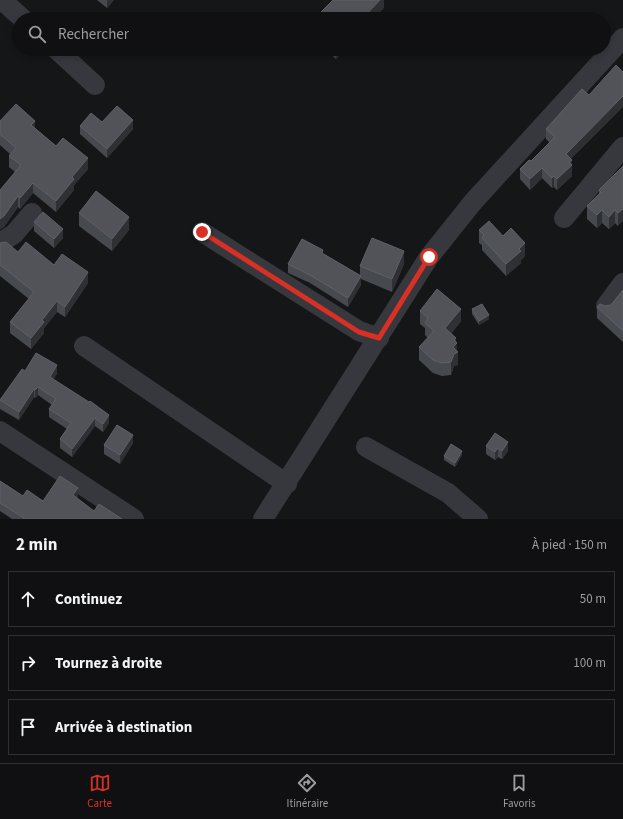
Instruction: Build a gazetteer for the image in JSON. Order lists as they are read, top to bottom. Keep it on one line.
{"page":{"search":"Rechercher","heading":["2 min","À pied · 150 m"],"list":[["Continuez","50 m"],["Tournez à droite","100 m"],"Arrivée à destination"],"nav":["Carte","Itinéraire","Favoris"]}}
